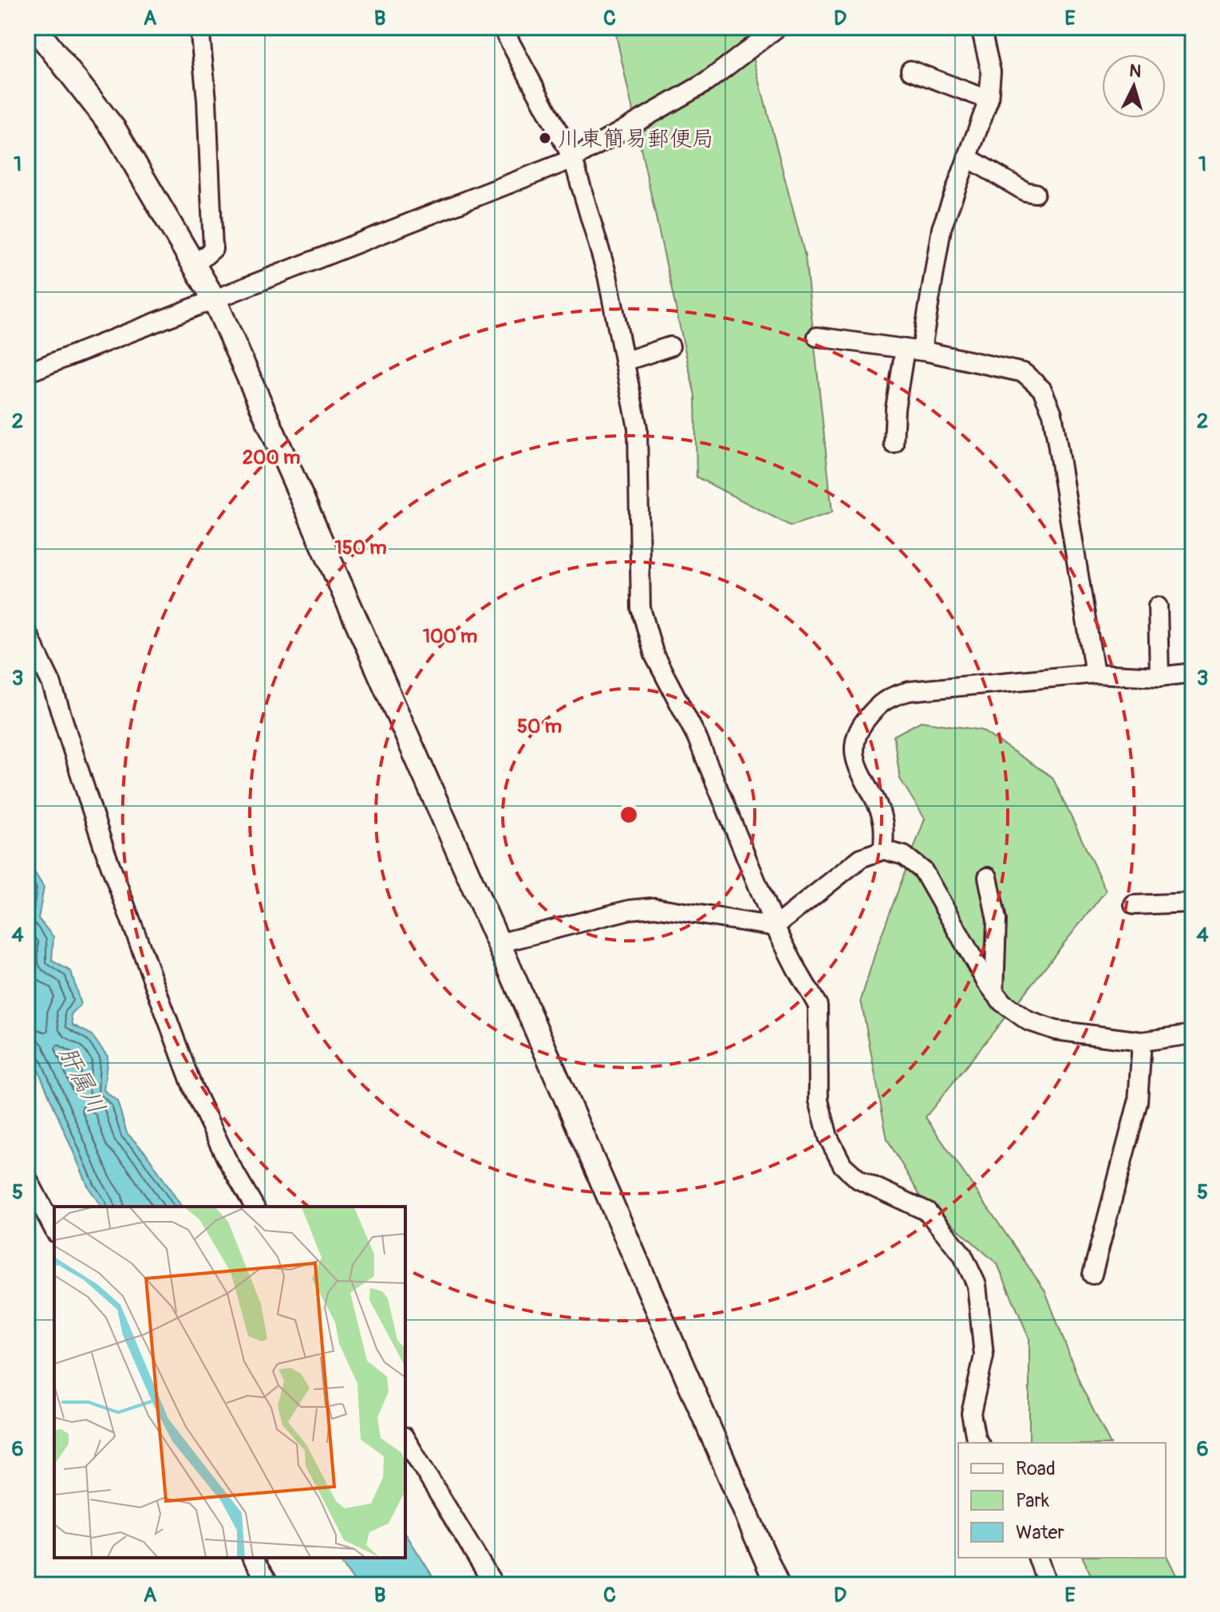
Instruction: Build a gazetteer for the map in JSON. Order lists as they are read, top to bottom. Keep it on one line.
{"water":["肝属川"],"places":["川東簡易郵便局"],"legend":["Road","Park","Water"],"north":"top","grid":{"columns":["A","B","C","D","E"],"rows":["1","2","3","4","5","6"]},"rings":["200 m","150 m","100 m","50 m"]}
